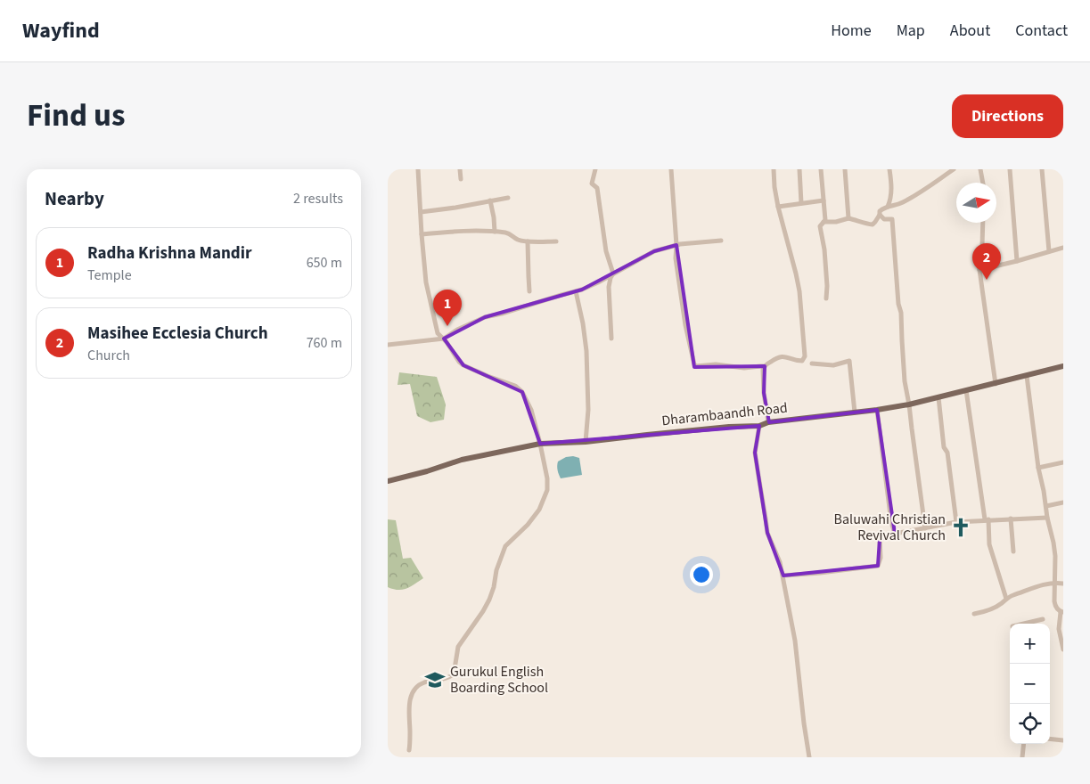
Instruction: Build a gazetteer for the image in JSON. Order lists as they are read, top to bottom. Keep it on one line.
{"streets":{"main road":["Dharambaandh Road"]},"places":{"church":["Baluwahi Christian Revival Church"],"school or university":["Gurukul English Boarding School"]},"north":"right","page":{"header":"Wayfind","nav":["Home","Map","About","Contact"],"title":"Find us","buttons":"Directions","heading":["Nearby","2 results"],"list":[{"mark":"1","name":"Radha Krishna Mandir","note":"Temple","value":"650 m"},{"mark":"2","name":"Masihee Ecclesia Church","note":"Church","value":"760 m"}],"pins":["2","1"],"map_buttons":["+","−"]}}
